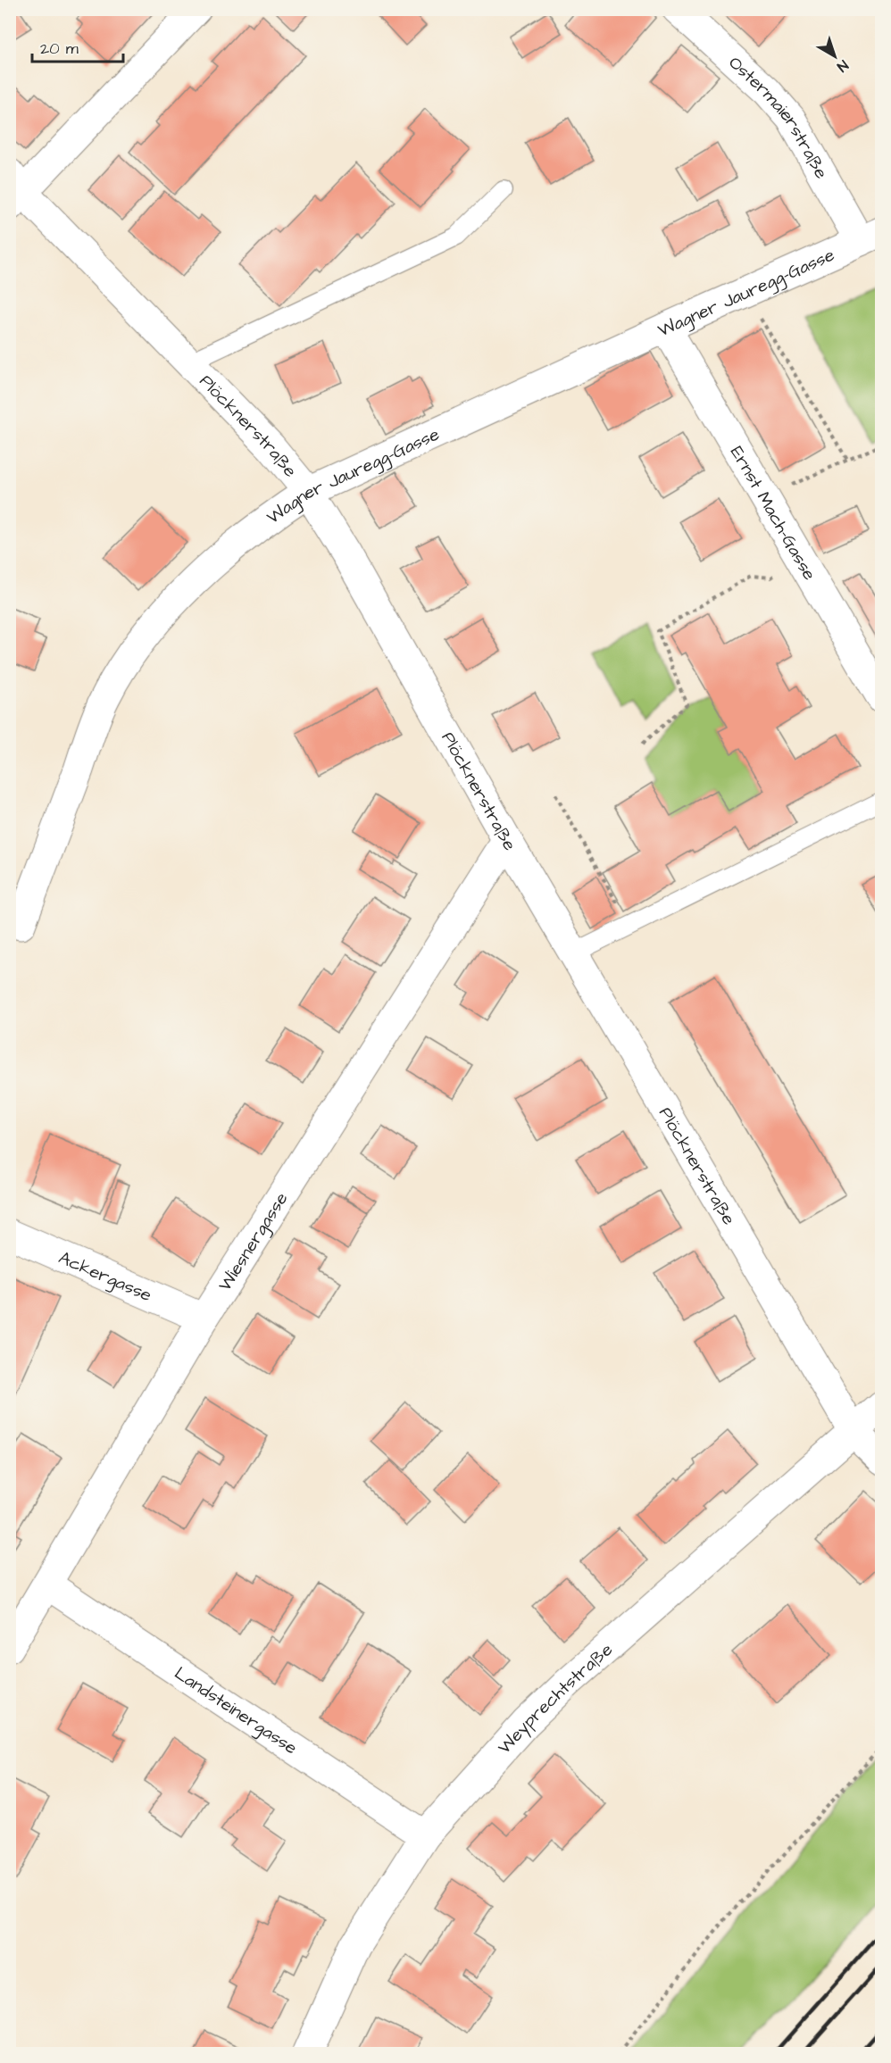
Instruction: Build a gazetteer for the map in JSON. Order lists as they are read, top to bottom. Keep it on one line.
{"streets":{"street":["Ostermaierstraße","Wagner Jauregg-Gasse","Plöcknerstraße","Ernst Mach-Gasse","Wiesnergasse","Ackergasse","Weyprechtstraße","Landsteinergasse"]},"crossings":[["Ostermaierstraße","Wagner Jauregg-Gasse"],["Wagner Jauregg-Gasse","Plöcknerstraße"],["Wagner Jauregg-Gasse","Ernst Mach-Gasse"],["Plöcknerstraße","Wiesnergasse"],["Plöcknerstraße","Weyprechtstraße"],["Wiesnergasse","Ackergasse"],["Wiesnergasse","Landsteinergasse"],["Weyprechtstraße","Landsteinergasse"]],"scale_bar":"20 m","north":"bottom right"}
